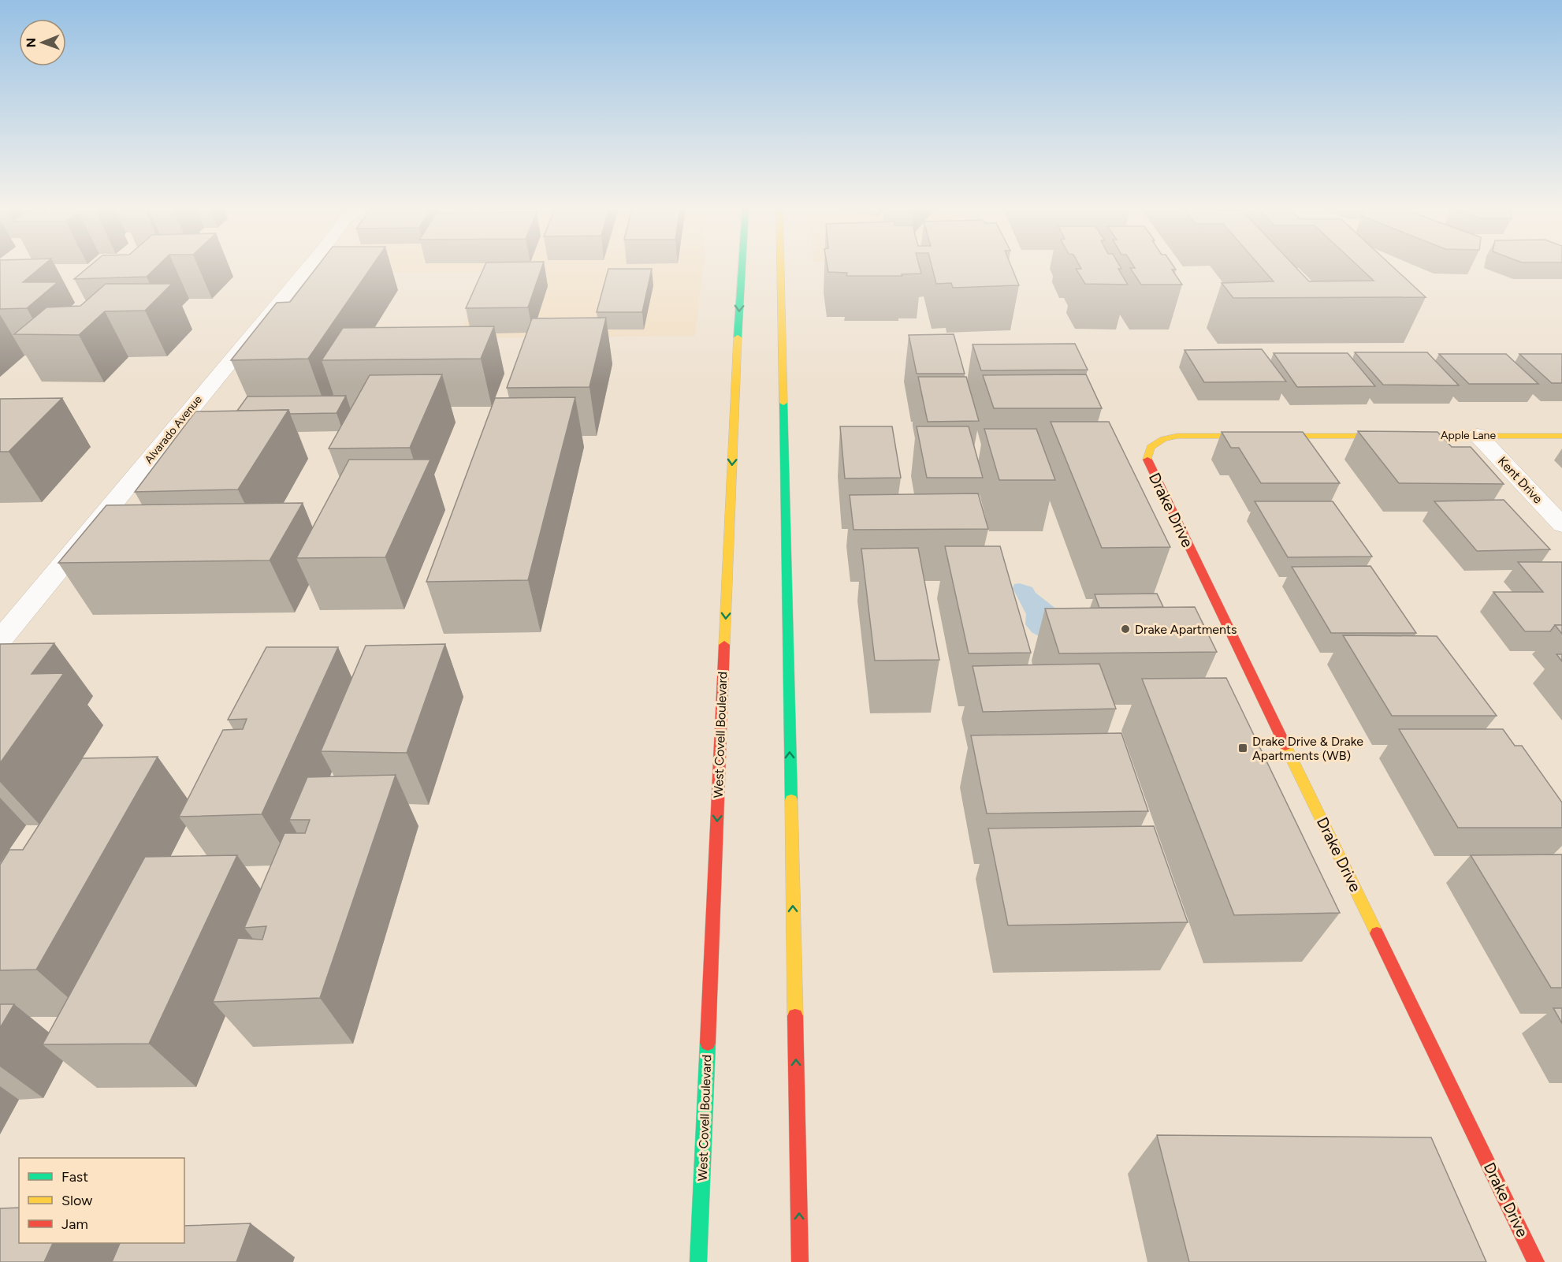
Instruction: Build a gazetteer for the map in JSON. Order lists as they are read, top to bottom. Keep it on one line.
{"streets":{"main road":["Apple Lane","Drake Drive","West Covell Boulevard"],"street":["Alvarado Avenue","Kent Drive"]},"crossings":[["Apple Lane","Kent Drive"],["Apple Lane","Drake Drive"]],"places":{"other":["Drake Apartments"],"transit":["Drake Drive & Drake Apartments (WB)"]},"legend":["Fast","Slow","Jam"],"north":"left"}
